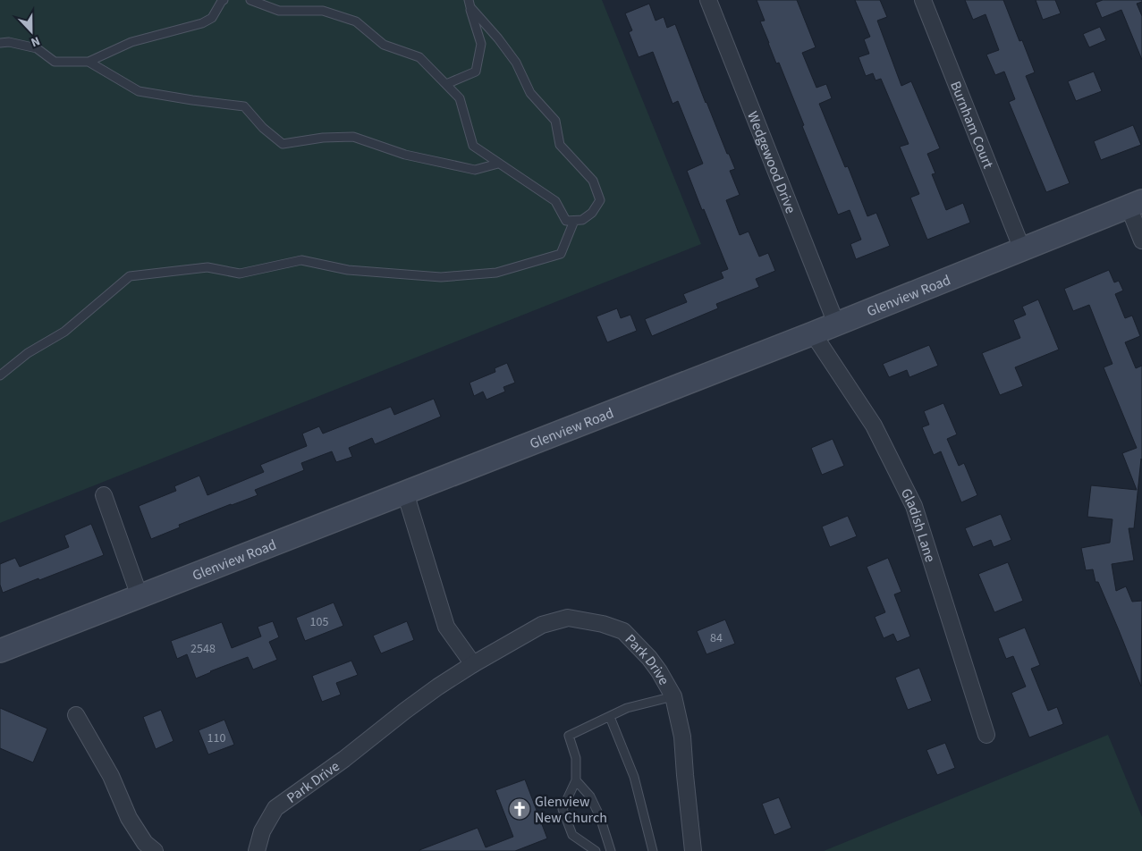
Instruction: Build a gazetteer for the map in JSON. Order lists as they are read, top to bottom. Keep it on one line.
{"streets":{"main road":["Glenview Road"],"street":["Burnham Court","Wedgewood Drive","Gladish Lane","Park Drive"]},"crossings":[["Burnham Court","Glenview Road"],["Wedgewood Drive","Glenview Road"],["Glenview Road","Gladish Lane"]],"places":{"church":["Glenview New Church"]},"house_numbers":["105","84","2548","110"],"north":"bottom"}
